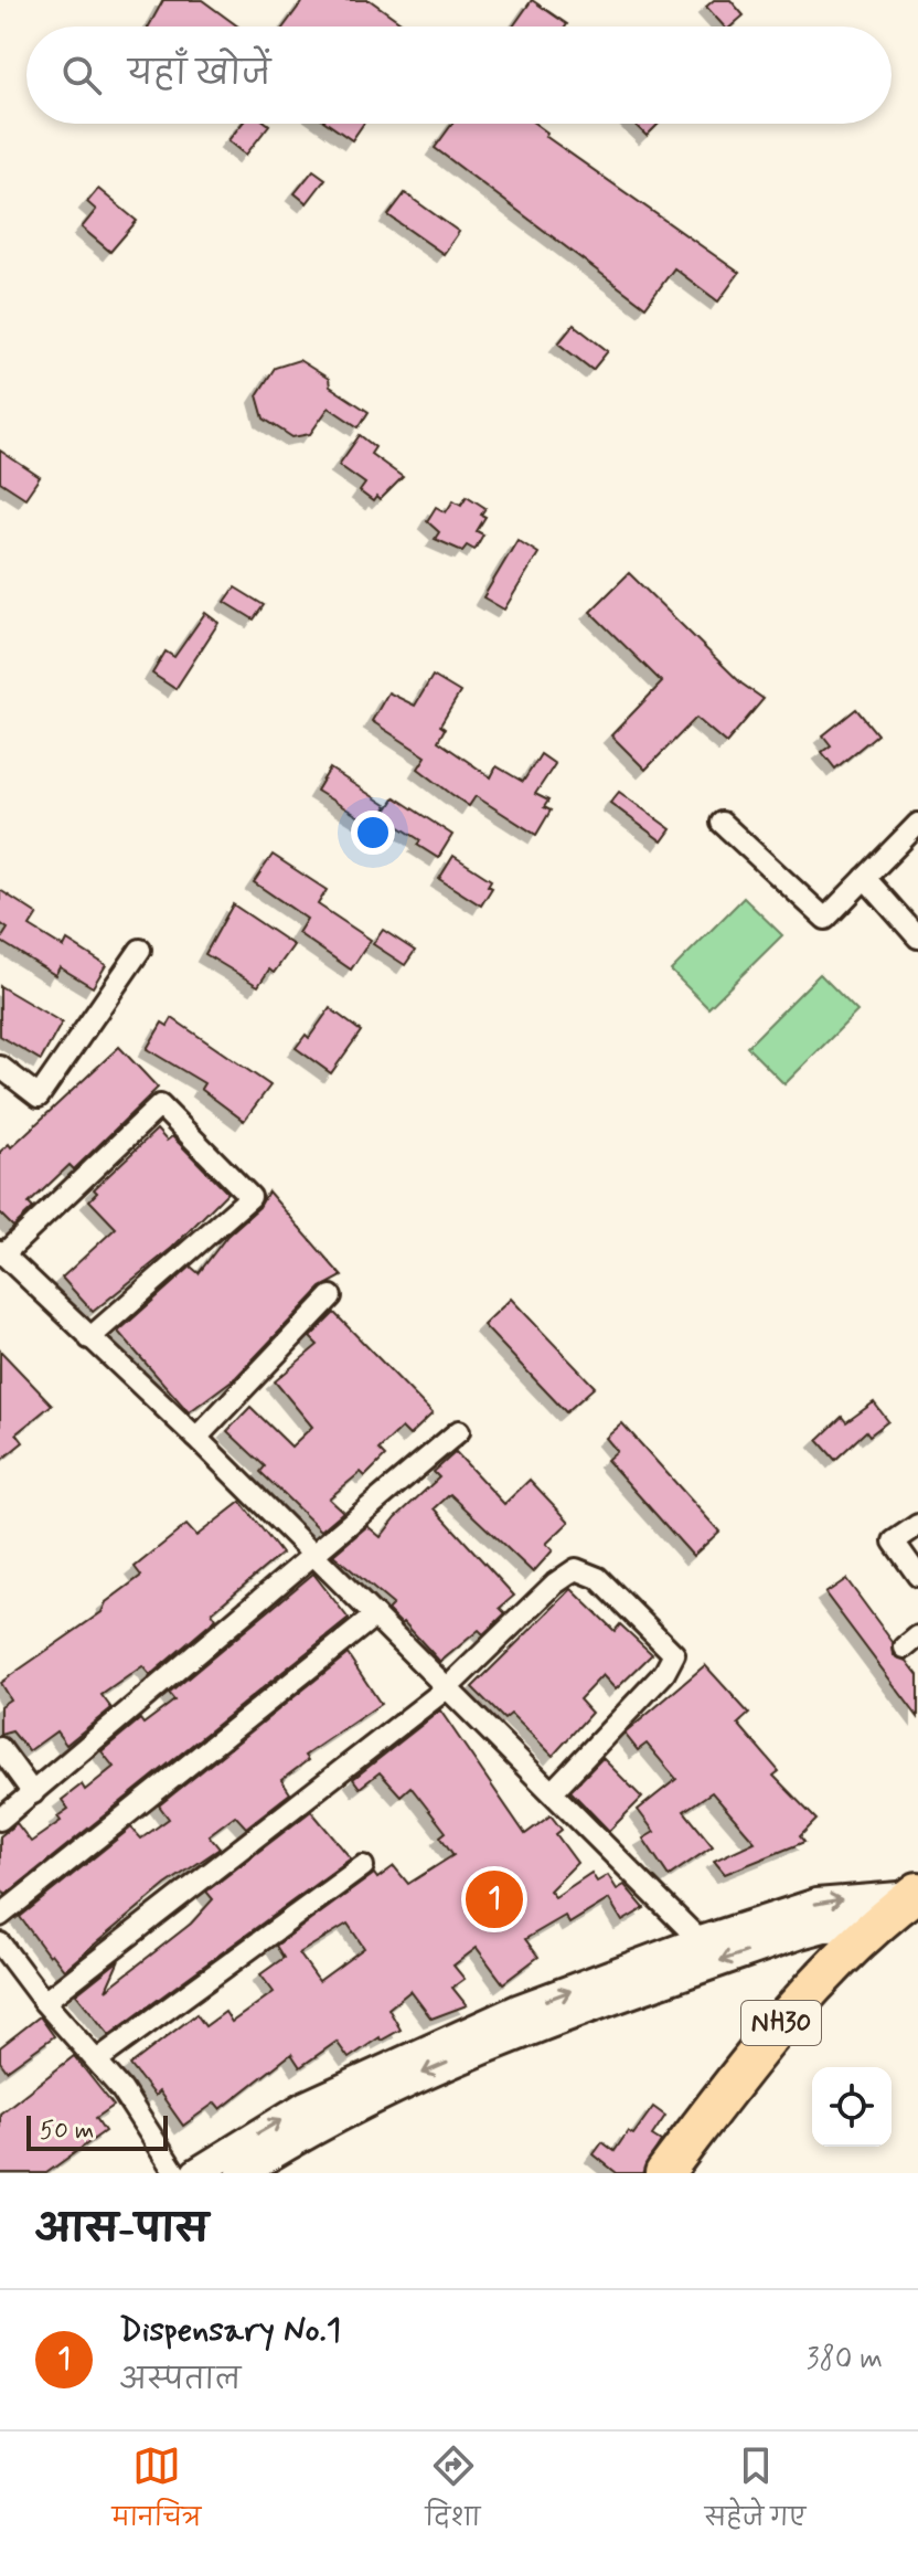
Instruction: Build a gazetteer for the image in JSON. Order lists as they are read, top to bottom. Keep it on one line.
{"streets":{"highway":["NH30"]},"scale_bar":"50 m","page":{"search":"यहाँ खोजें","pins":"1","scale":"50 m","heading":"आस-पास","list":[{"mark":"1","name":"Dispensary No.1","note":"अस्पताल","value":"380 m"}],"nav":["मानचित्र","दिशा","सहेजे गए"]}}
